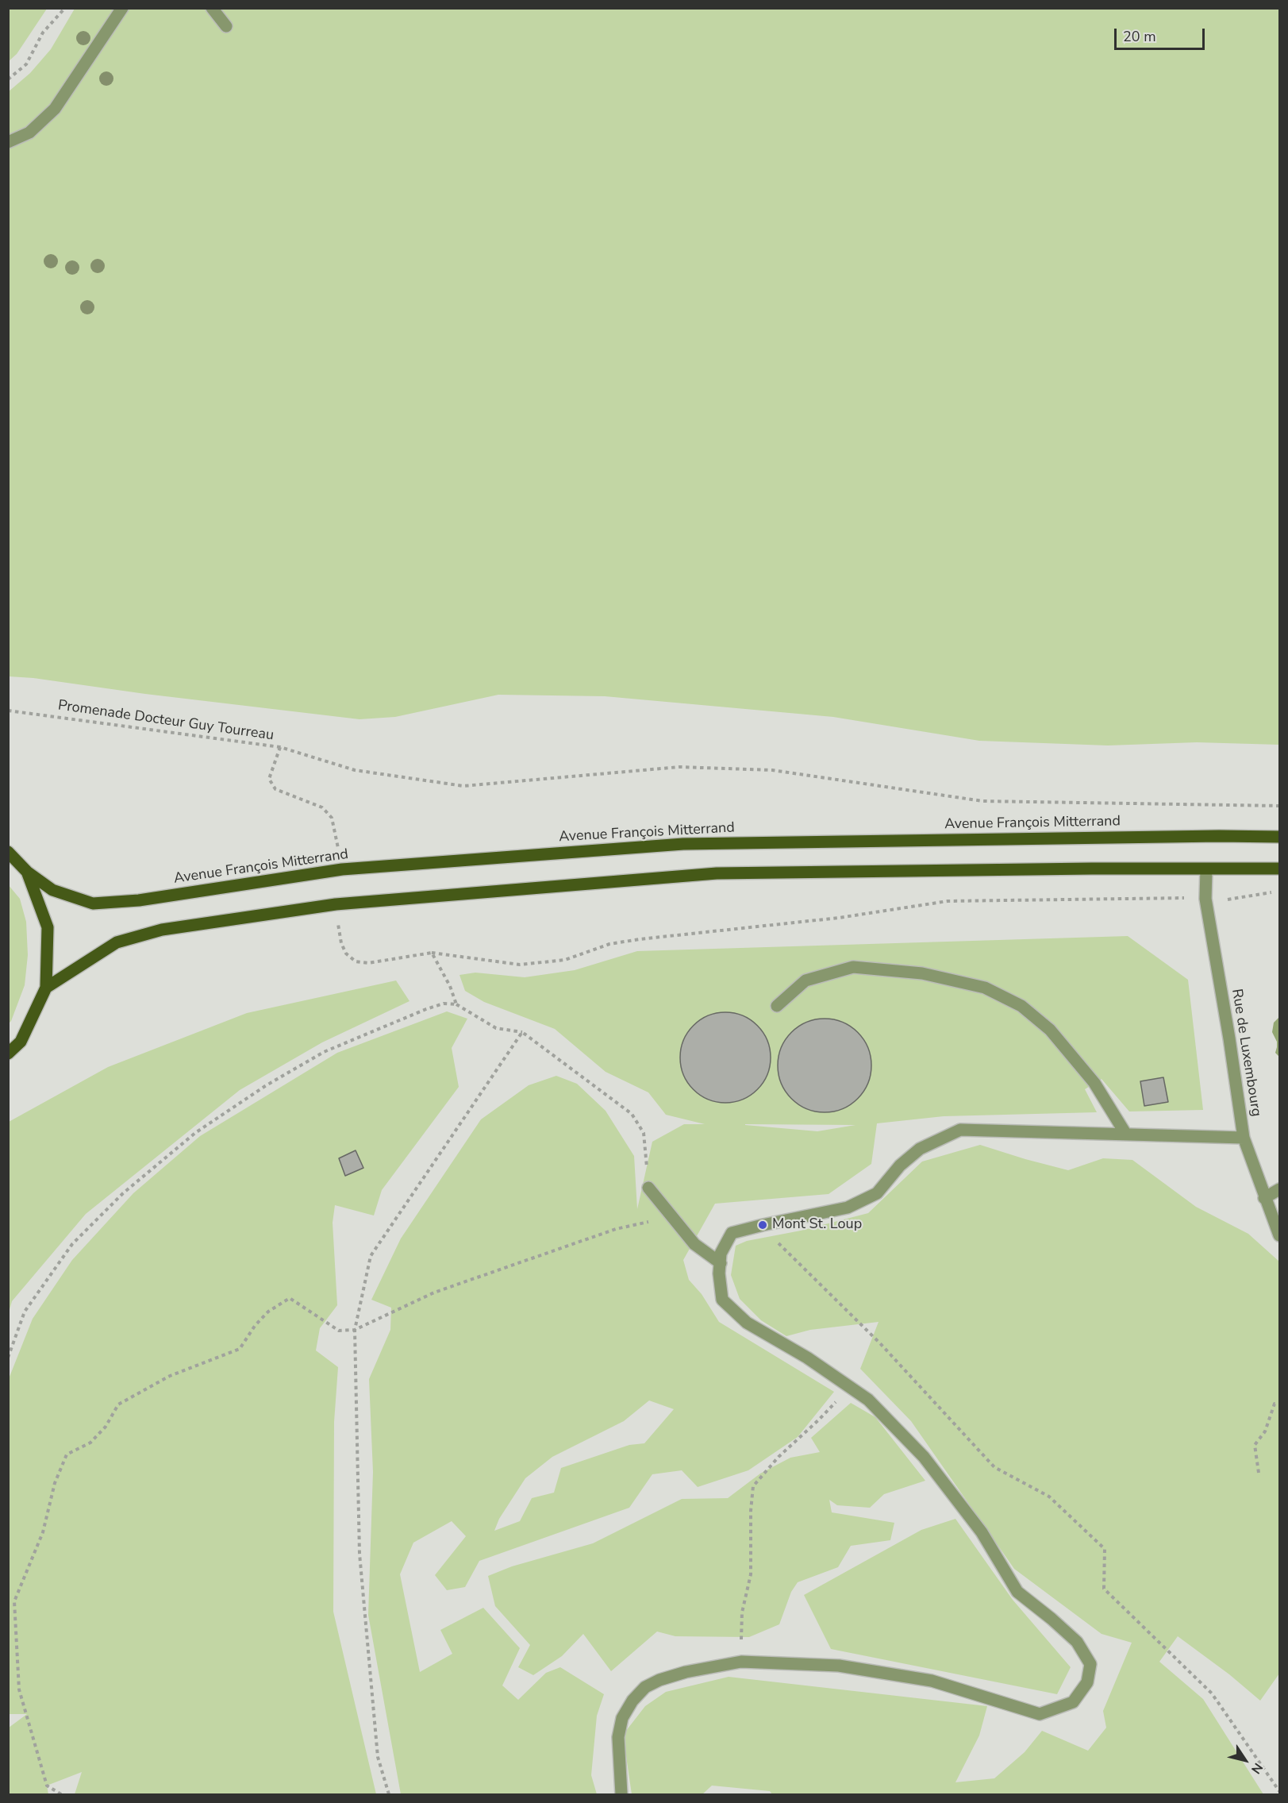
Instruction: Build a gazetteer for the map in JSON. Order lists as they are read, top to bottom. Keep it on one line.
{"streets":{"main road":["Avenue François Mitterrand"],"street":["Rue de Luxembourg"],"path":["Promenade Docteur Guy Tourreau"]},"places":["Mont St. Loup"],"scale_bar":"20 m","north":"bottom right"}
